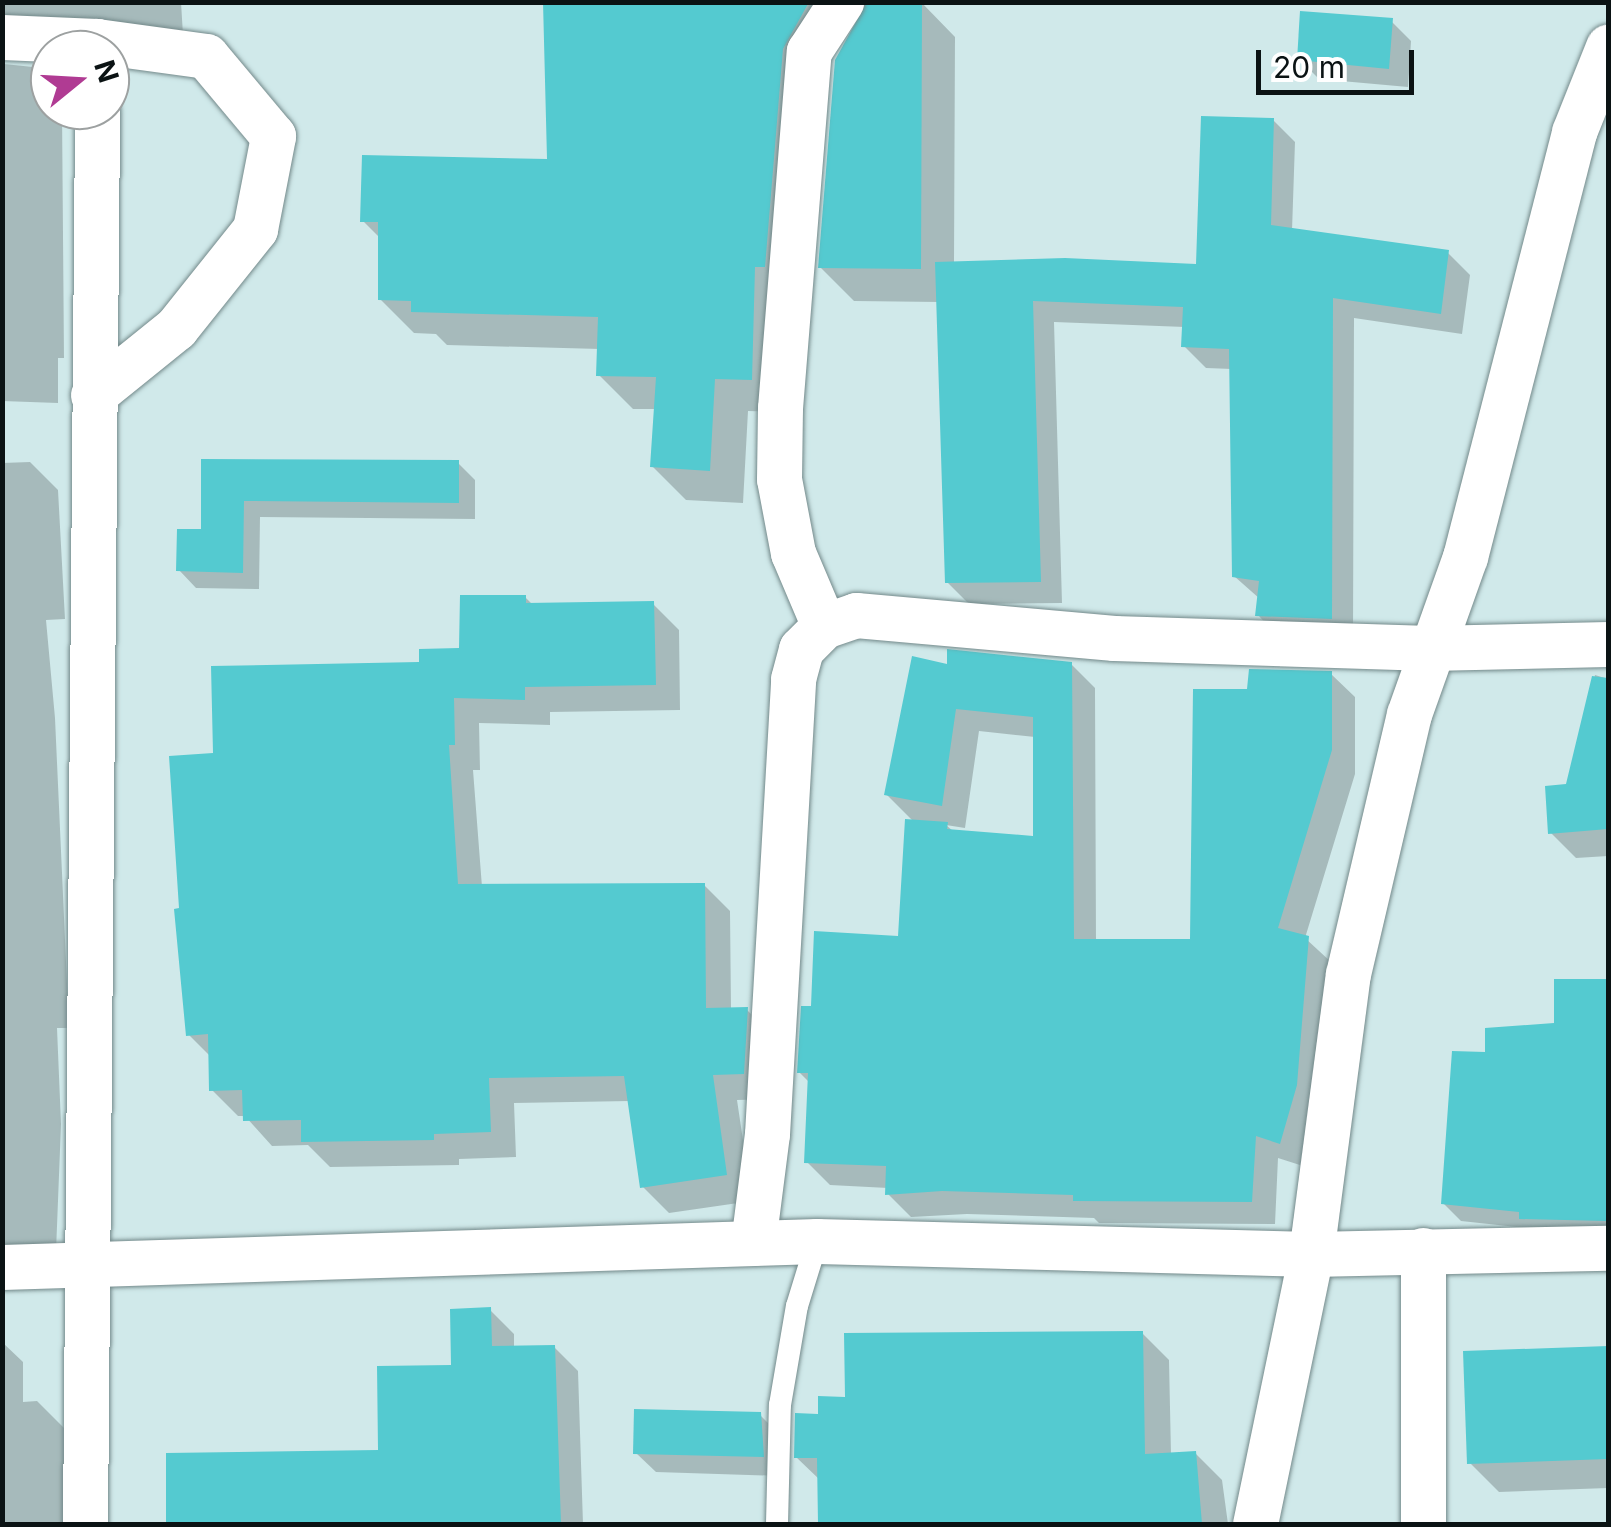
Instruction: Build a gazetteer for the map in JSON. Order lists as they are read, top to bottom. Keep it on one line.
{"scale_bar":"20 m","north":"right"}
